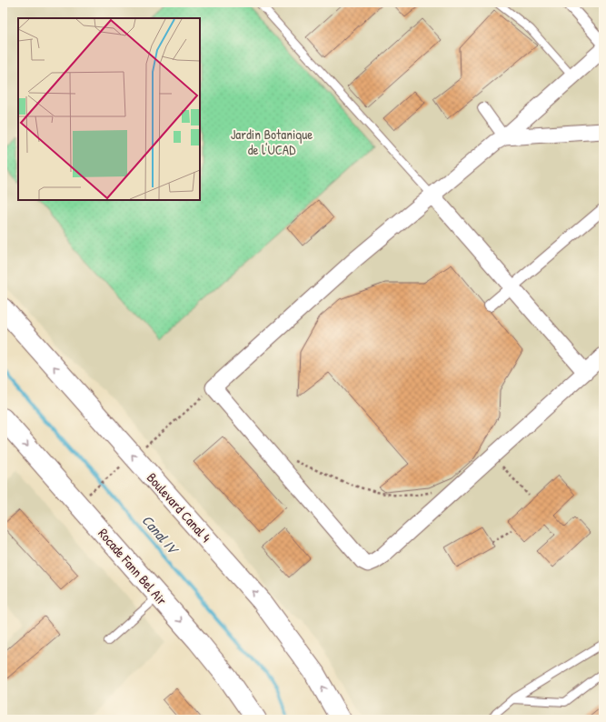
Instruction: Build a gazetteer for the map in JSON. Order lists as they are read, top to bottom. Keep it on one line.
{"streets":{"main road":["Boulevard Canal 4","Rocade Fann Bel Air"]},"one_way":["Boulevard Canal 4","Rocade Fann Bel Air"],"water":["Canal IV"],"parks":["Jardin Botanique de l'UCAD"]}
